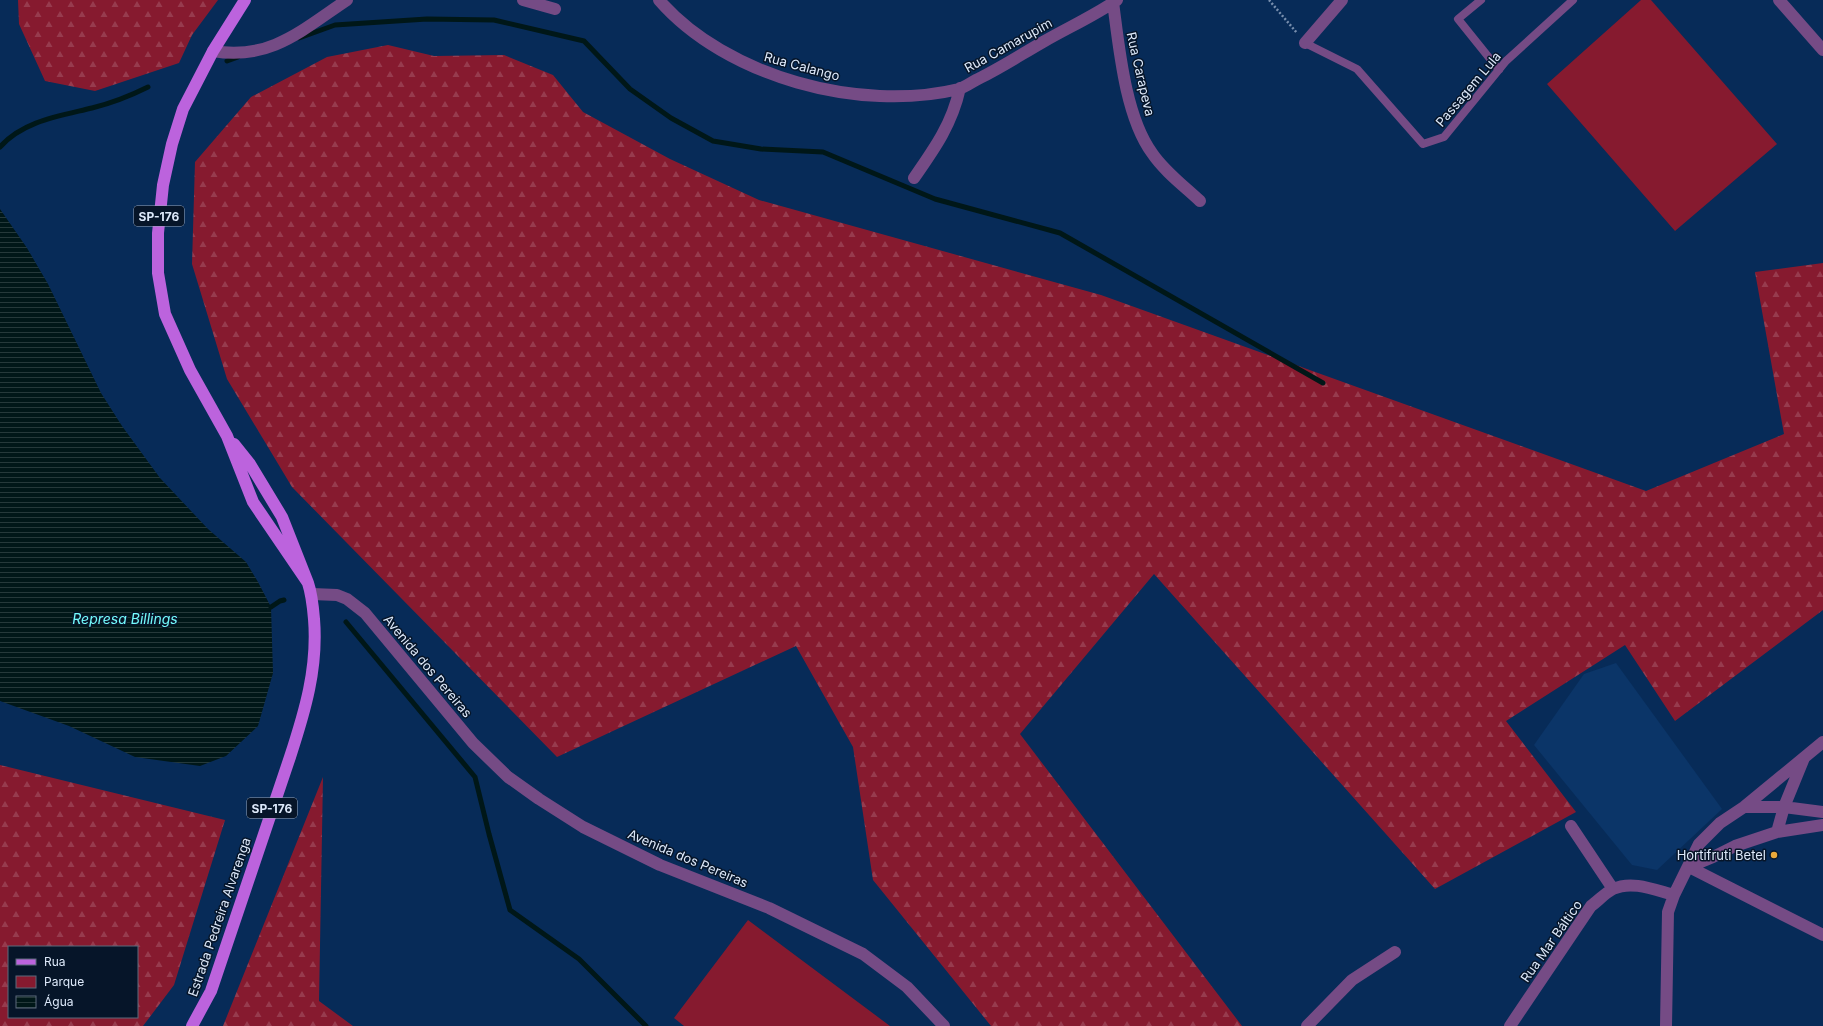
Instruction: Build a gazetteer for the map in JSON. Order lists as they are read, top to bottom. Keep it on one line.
{"streets":{"main road":["SP-176","Estrada Pedreira Alvarenga"],"street":["Rua Camarupim","Rua Calango","Rua Carapeva","Avenida dos Pereiras","Rua Mar Báltico"],"lane":["Passagem Lula"]},"crossings":[["Rua Camarupim","Rua Calango"],["Rua Camarupim","Rua Carapeva"],["Avenida dos Pereiras","Estrada Pedreira Alvarenga"]],"water":["Represa Billings"],"places":["Hortifruti Betel"],"legend":["Rua","Parque","Água"]}
